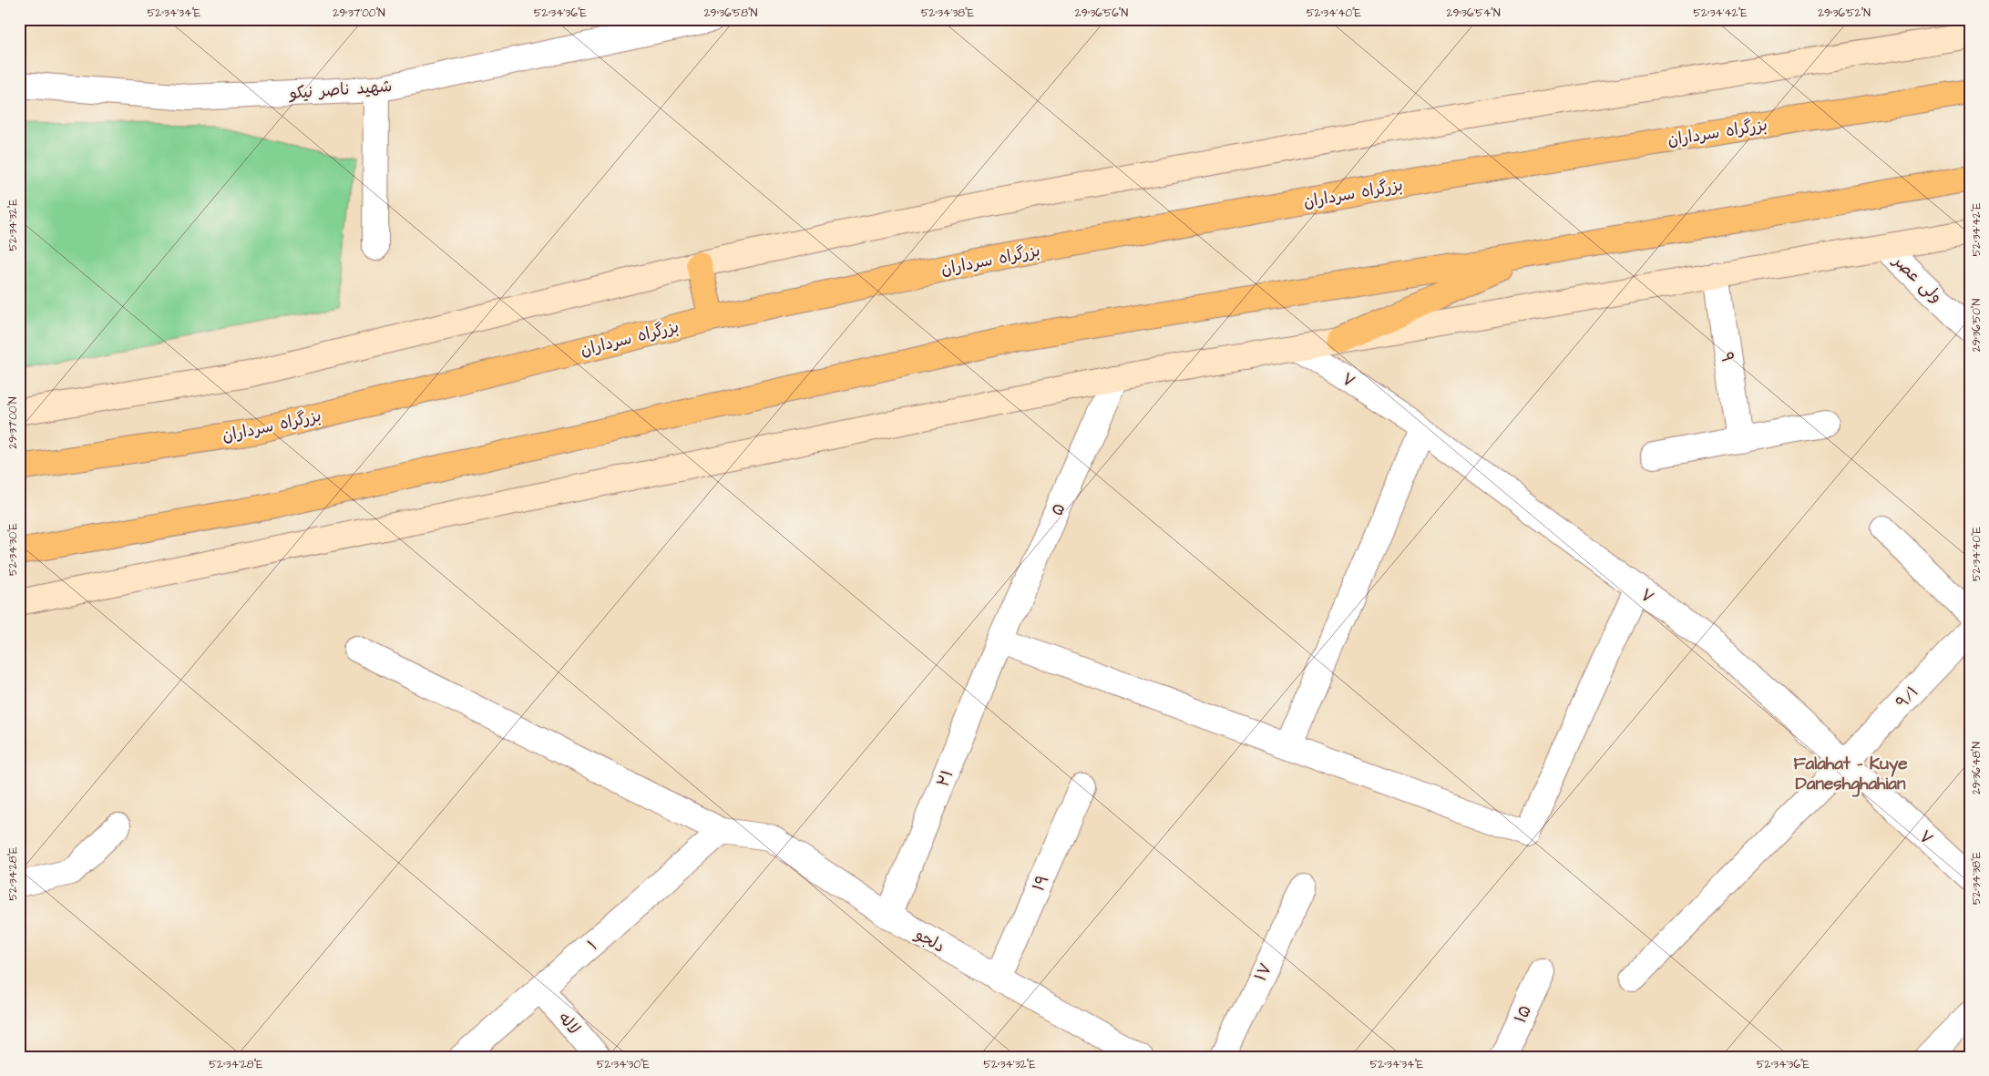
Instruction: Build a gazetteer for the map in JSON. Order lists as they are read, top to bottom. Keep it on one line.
{"streets":{"highway":["بزرگراه سرداران"],"street":["شهید ناصر نیکو","ولی عصر","۹","۷","۵","۹/۱","۲۱","۱۹","دلجو","۱","۱۷","۱۵","لاله"]},"crossings":[["۷","۹/۱"],["۵","۲۱"],["۲۱","دلجو"],["۱۹","دلجو"],["دلجو","۱"],["۱","لاله"]],"districts":["Falahat - Kuye Daneshghahian"],"coordinates":["52°34'34\"E","29°37'00\"N","52°34'36\"E","29°36'58\"N","52°34'38\"E","29°36'56\"N","52°34'40\"E","29°36'54\"N","52°34'42\"E","29°36'52\"N","52°34'32\"E","29°36'50\"N","52°34'30\"E","29°36'48\"N","52°34'28\"E"]}
